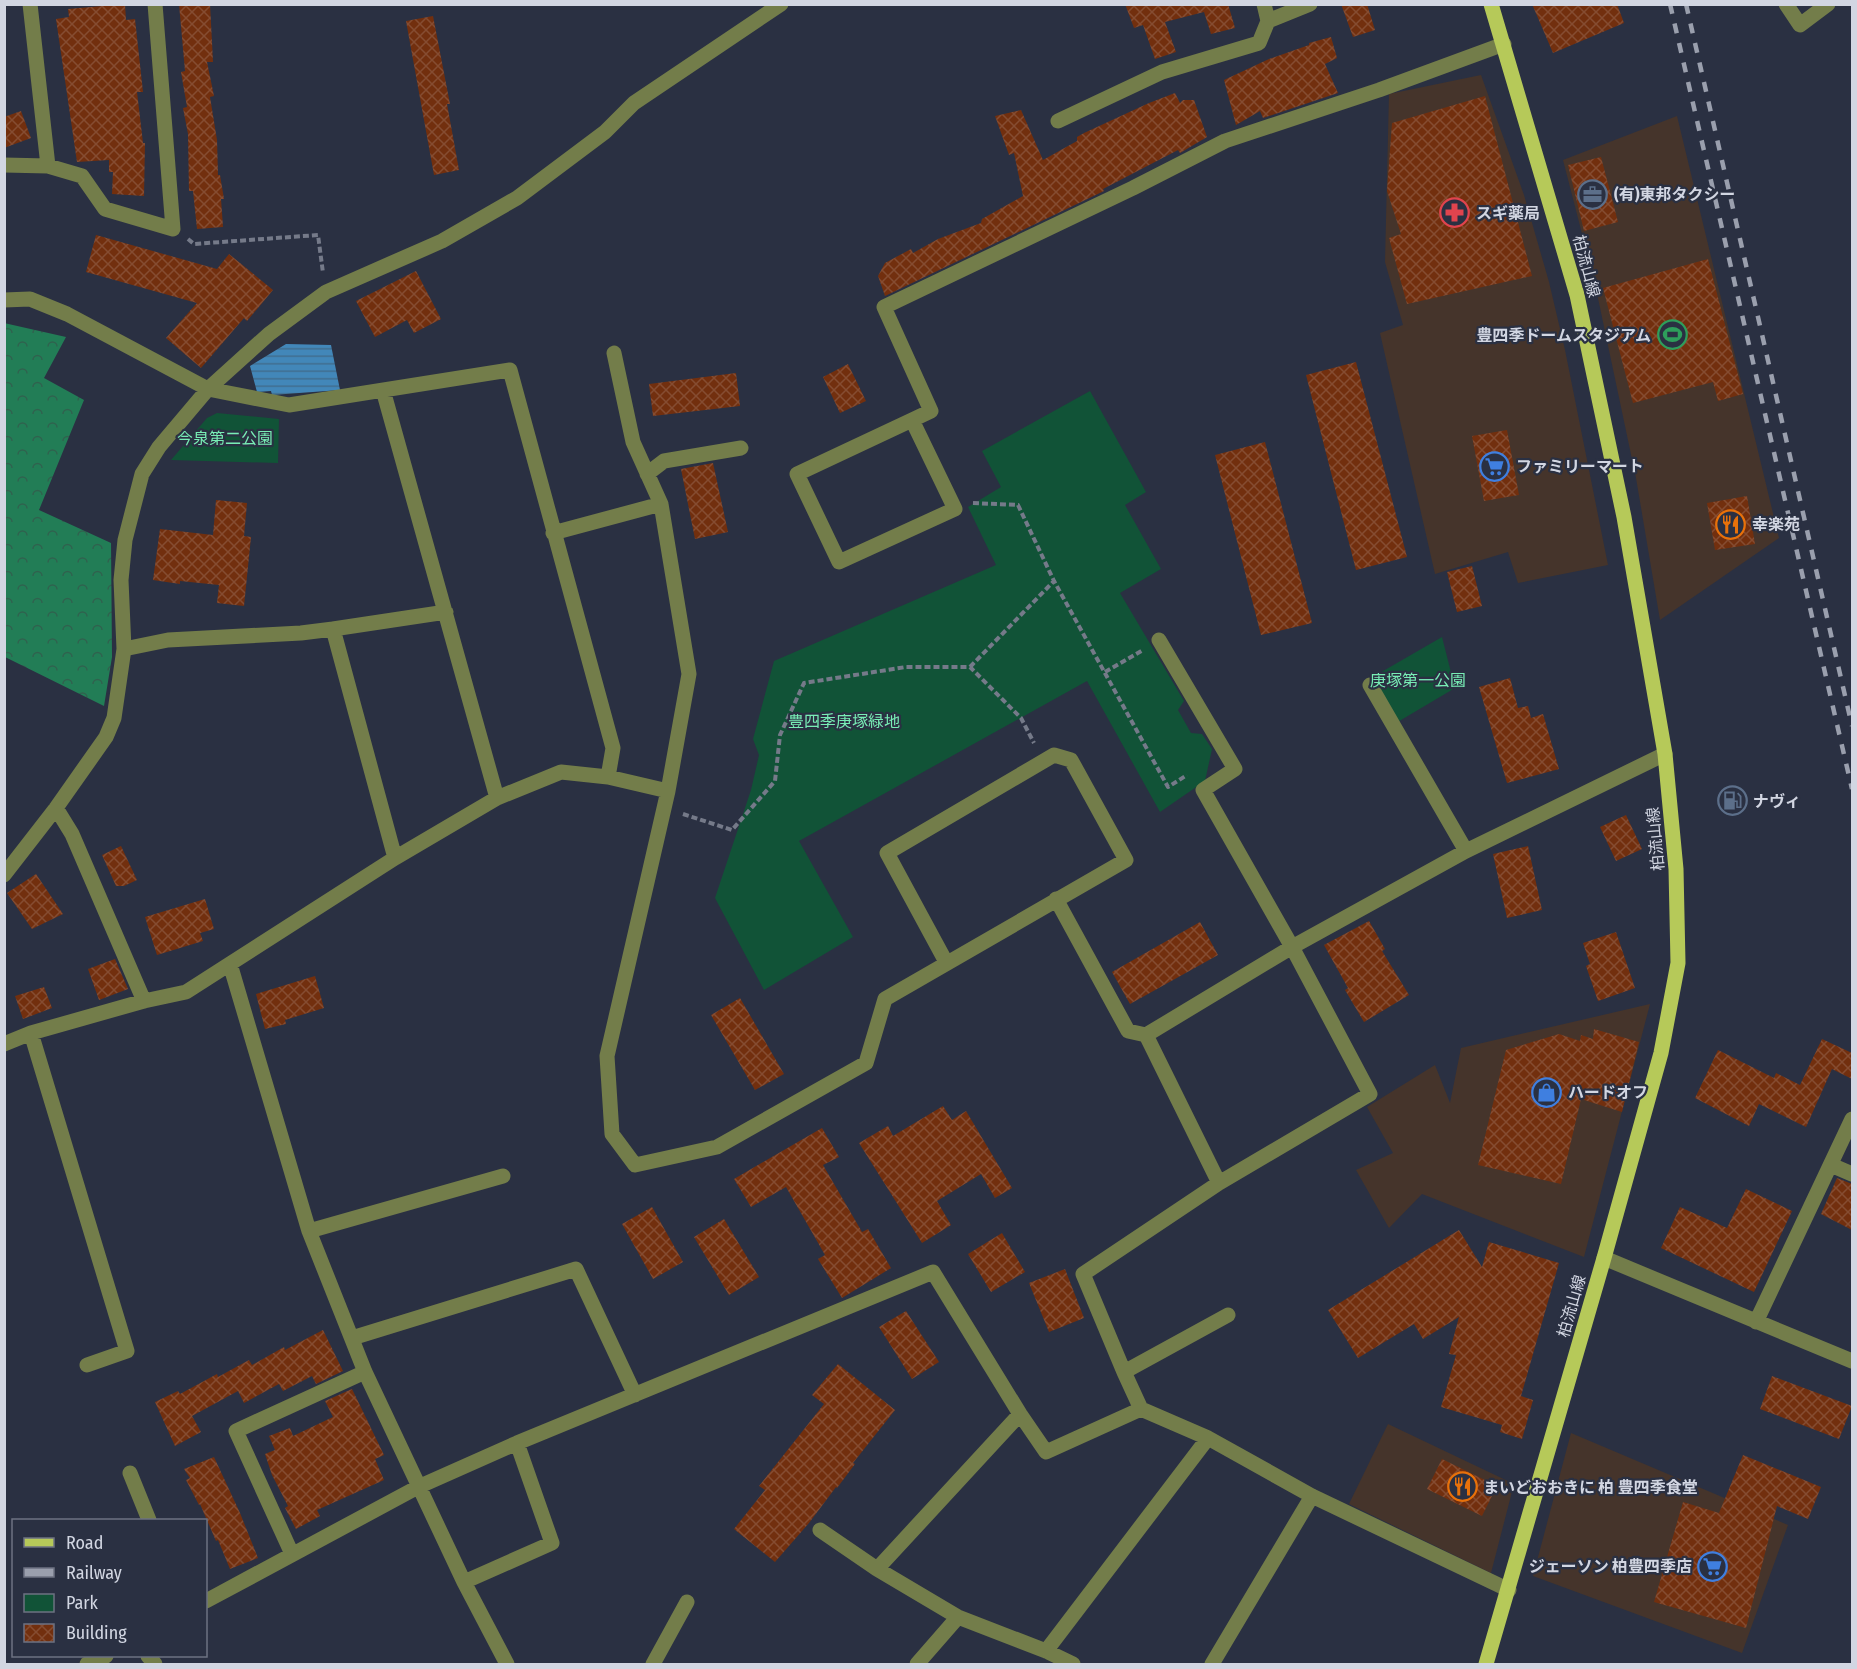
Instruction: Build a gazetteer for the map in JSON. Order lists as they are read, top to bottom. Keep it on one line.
{"streets":{"main road":["柏流山線"]},"parks":["今泉第二公園","庚塚第一公園","豊四季庚塚緑地"],"places":{"office":["(有)東邦タクシー"],"pharmacy":["スギ薬局"],"sports":["豊四季ドームスタジアム"],"supermarket":["ファミリーマート","ジェーソン 柏豊四季店"],"restaurant":["幸楽苑","まいどおおきに 柏 豊四季食堂"],"fuel station":["ナヴィ"],"shop":["ハードオフ"]},"legend":["Road","Railway","Park","Building"]}
